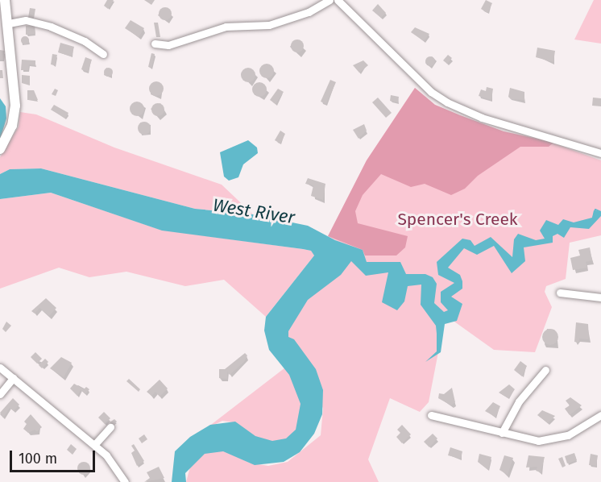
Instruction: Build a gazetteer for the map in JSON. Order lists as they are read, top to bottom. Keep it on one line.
{"water":["West River"],"parks":["Spencer's Creek"],"scale_bar":"100 m"}
